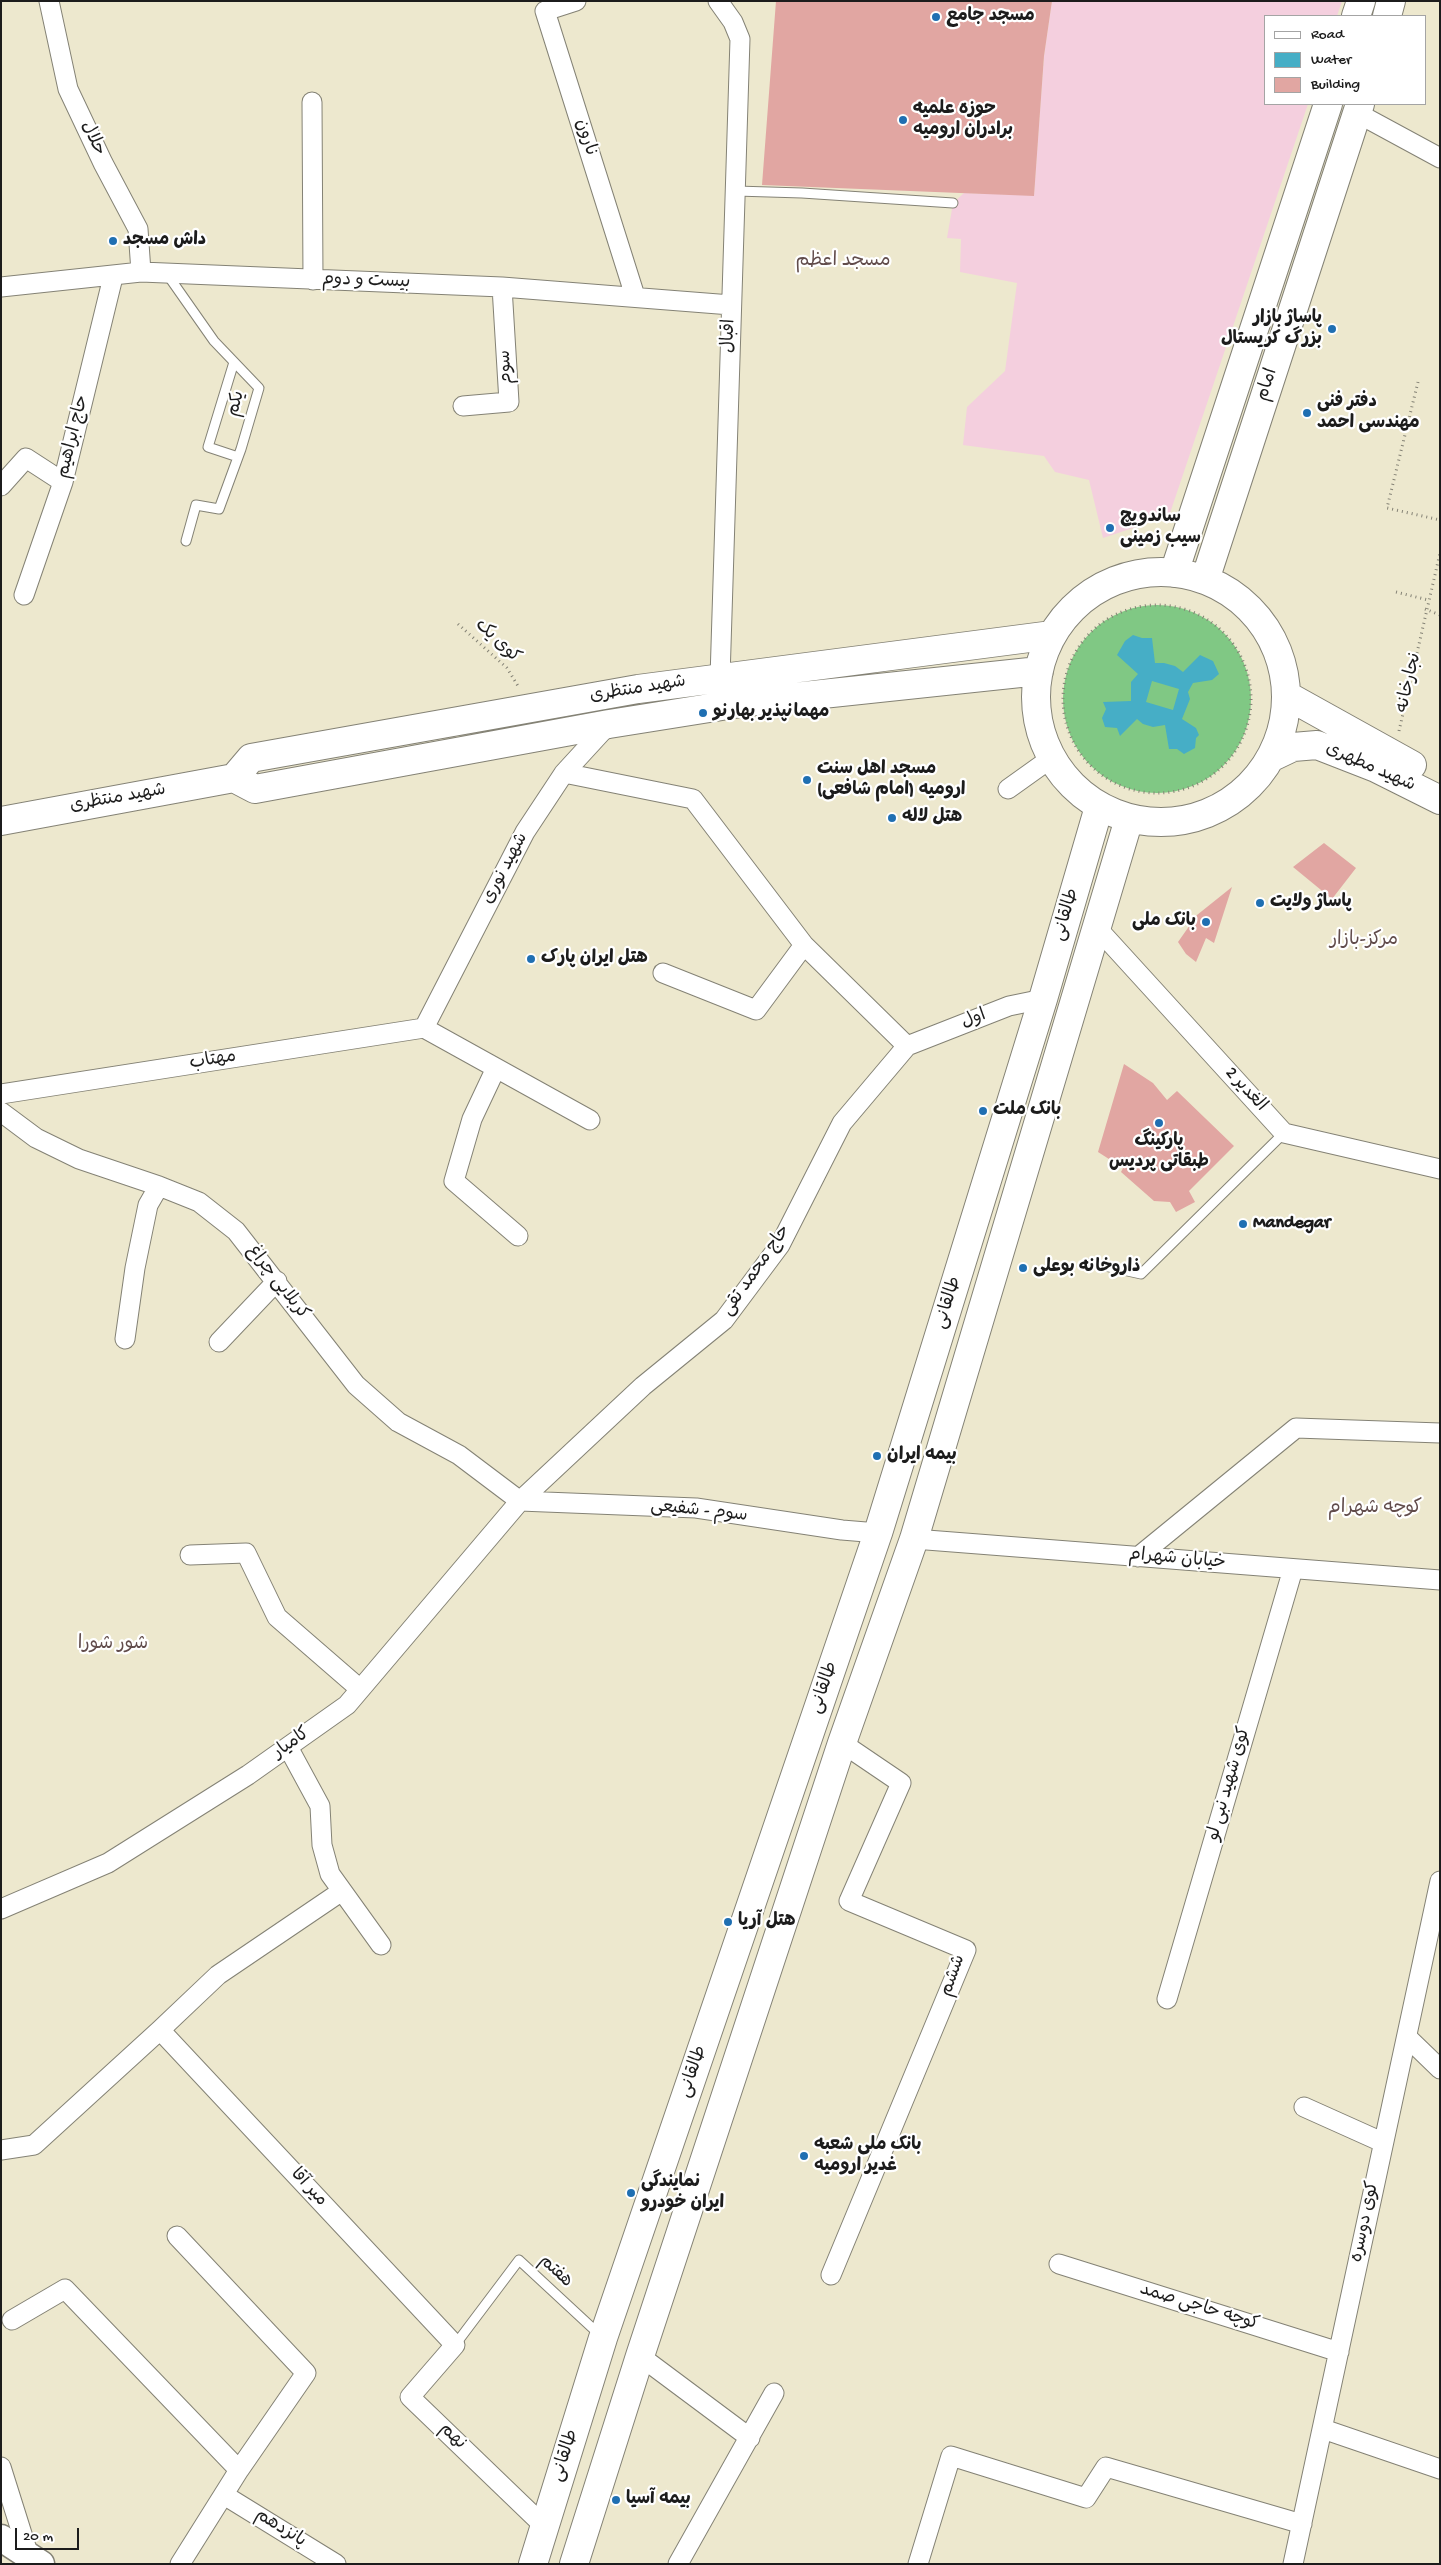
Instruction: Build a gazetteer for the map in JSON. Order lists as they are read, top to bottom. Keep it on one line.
{"streets":{"main road":["امام","شهید منتظری","شهید مطهری","طالقانی"],"street":["نارون","حلال","بیست و دوم","اقبال","سوم","حاج ابراهیم","شهید نوری","اول","مهتاب","2 الغدیر","حاج محمد تقی","کربلایی چراغ","سوم - شفیعی","خیابان شهرام","کامیار","کوی شهید نبی لو","ششم","میر آقا","کوی دوسره","کوچه حاجی صمد","نهم","پانزدهم"],"lane":["یکم","هفتم"],"path":["کوی یک","نجارخانه"]},"crossings":[["نارون","بیست و دوم"],["حلال","بیست و دوم"],["بیست و دوم","اقبال"],["بیست و دوم","سوم"],["بیست و دوم","یکم"],["بیست و دوم","حاج ابراهیم"],["اقبال","شهید منتظری"],["کوی یک","شهید منتظری"],["نجارخانه","شهید مطهری"],["شهید منتظری","شهید نوری"],["شهید نوری","مهتاب"],["طالقانی","اول"],["طالقانی","2 الغدیر"],["طالقانی","سوم - شفیعی"],["طالقانی","خیابان شهرام"],["طالقانی","ششم"],["طالقانی","هفتم"],["طالقانی","نهم"],["اول","حاج محمد تقی"],["حاج محمد تقی","کربلایی چراغ"],["حاج محمد تقی","سوم - شفیعی"],["حاج محمد تقی","کامیار"],["کربلایی چراغ","سوم - شفیعی"],["کربلایی چراغ","کامیار"],["سوم - شفیعی","کامیار"],["خیابان شهرام","کوی شهید نبی لو"],["میر آقا","هفتم"],["میر آقا","نهم"],["کوی دوسره","کوچه حاجی صمد"],["هفتم","نهم"]],"districts":["مسجد اعظم","مرکز-بازار","کوچه شهرام","شور شورا"],"places":["مسجد جامع","حوزه علمیه برادران ارومیه","داش مسجد","پاساژ بازار بزرگ کریستال","دفتر فنی مهندسی احمد","ساندویچ سیب زمینی","مهمانپذیر بهارنو","مسجد اهل سنت ارومیه (امام شافعی)","هتل لاله","پاساژ ولایت","بانک ملی","هتل ایران پارک","بانک ملت","پارکینگ طبقاتی پردیس","Mandegar","ذاروخانه بوعلی","بیمه ایران","هتل آریا","بانک ملی شعبه غدیر ارومیه","نمایندگی ایران خودرو","بیمه آسیا"],"legend":["Road","Water","Building"],"scale_bar":"20 m"}
